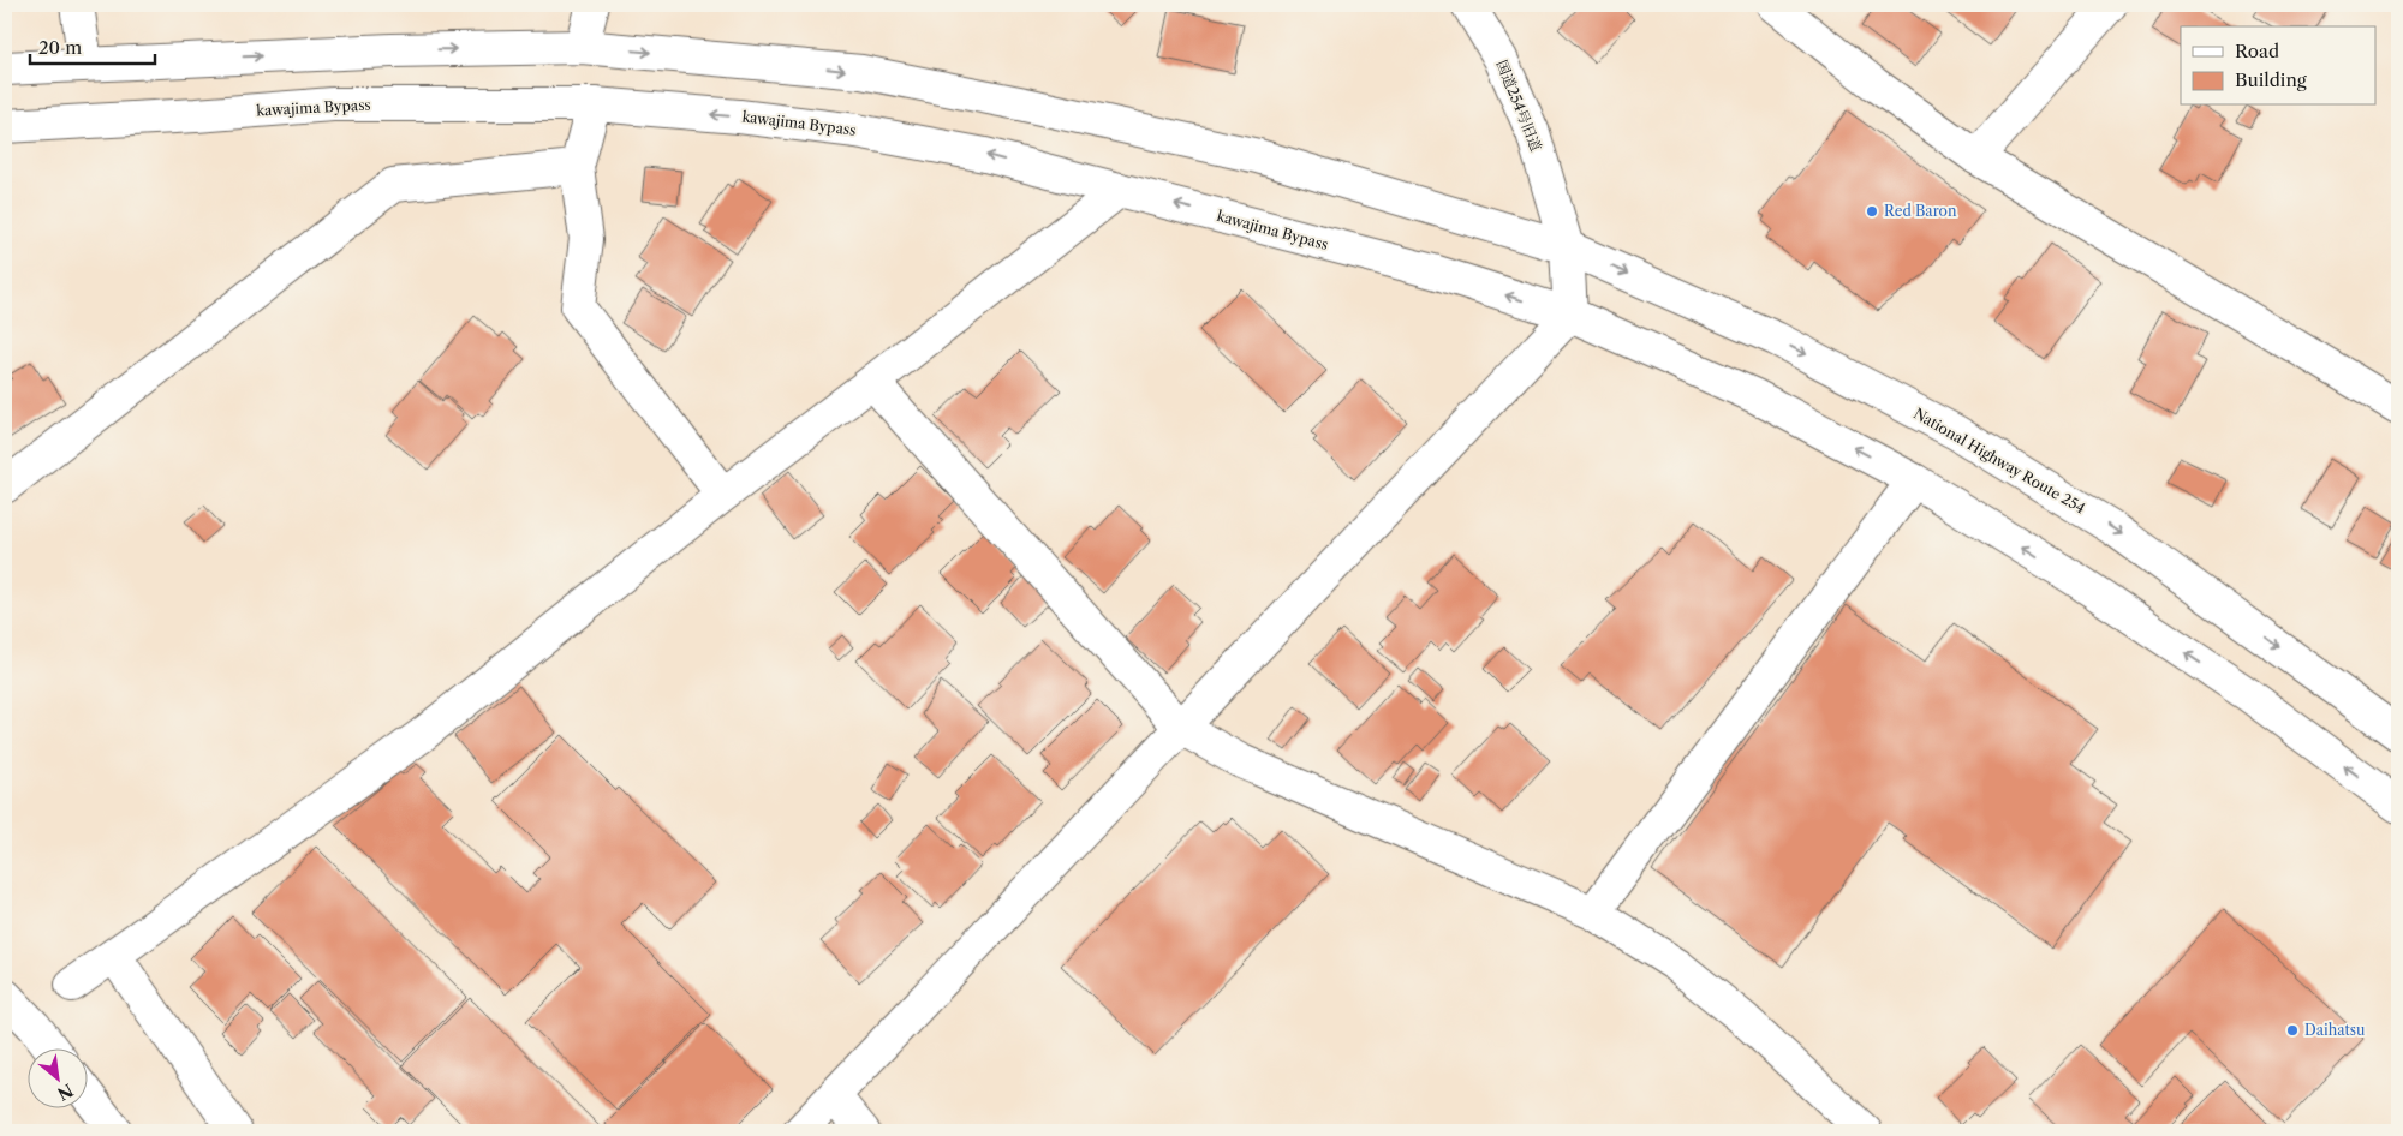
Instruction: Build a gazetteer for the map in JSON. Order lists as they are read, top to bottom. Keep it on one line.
{"streets":{"main road":["国道254号旧道","kawajima Bypass","National Highway Route 254"]},"crossings":[["国道254号旧道","kawajima Bypass"],["国道254号旧道","National Highway Route 254"]],"places":["Red Baron","Daihatsu"],"legend":["Road","Building"],"scale_bar":"20 m","north":"bottom right"}
